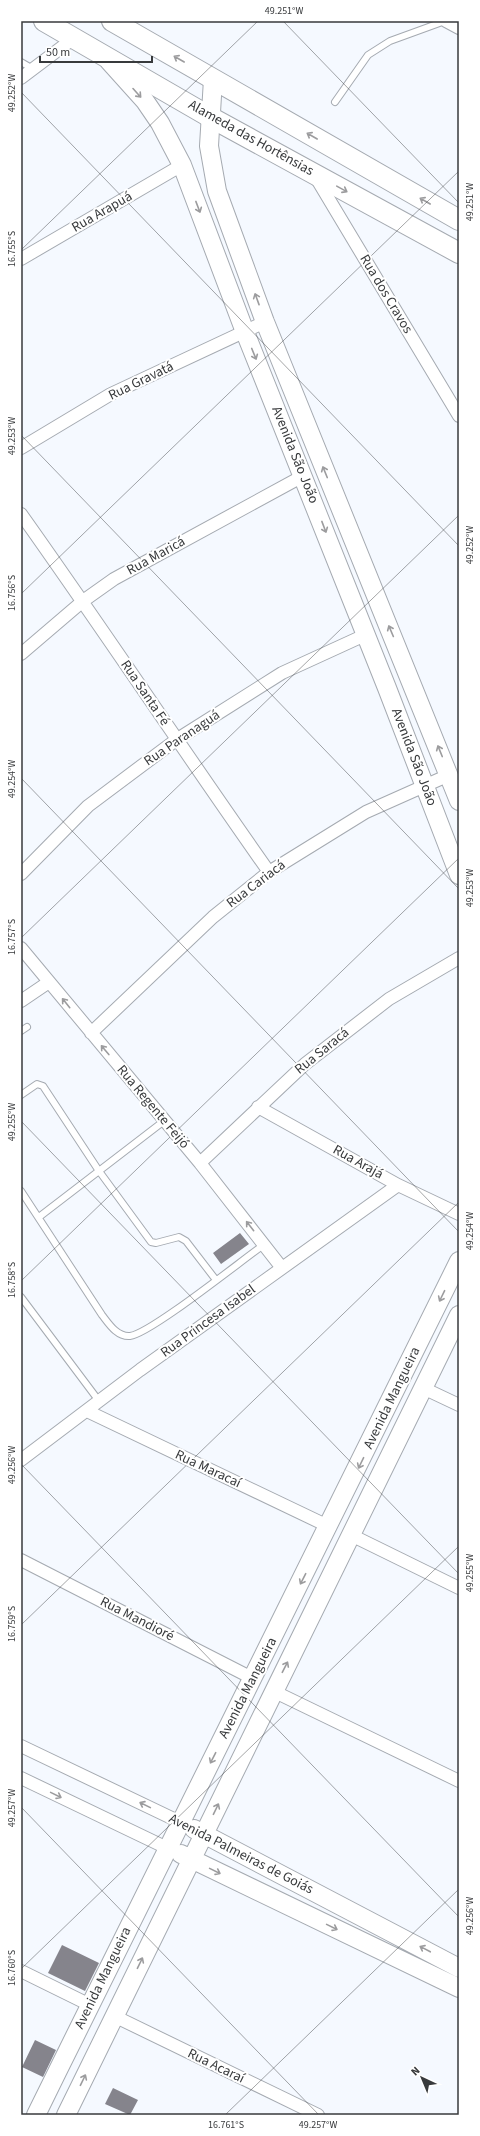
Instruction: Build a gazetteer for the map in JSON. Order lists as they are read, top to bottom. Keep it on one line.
{"streets":{"main road":["Alameda das Hortênsias"],"street":["Rua Arapuá","Rua dos Cravos","Rua Gravatá","Avenida São João","Rua Maricá","Rua Santa Fé","Rua Paranaguá","Rua Cariacá","Rua Saracá","Rua Regente Feijó","Rua Arajá","Rua Princesa Isabel","Avenida Mangueira","Rua Maracaí","Rua Mandioré","Avenida Palmeiras de Goiás","Rua Acaraí"]},"crossings":[["Alameda das Hortênsias","Rua dos Cravos"],["Alameda das Hortênsias","Avenida São João"],["Rua Arapuá","Avenida São João"],["Rua Gravatá","Avenida São João"],["Avenida São João","Rua Maricá"],["Avenida São João","Rua Paranaguá"],["Avenida São João","Rua Cariacá"],["Rua Maricá","Rua Santa Fé"],["Rua Santa Fé","Rua Paranaguá"],["Rua Santa Fé","Rua Cariacá"],["Rua Cariacá","Rua Regente Feijó"],["Rua Saracá","Rua Regente Feijó"],["Rua Saracá","Rua Arajá"],["Rua Regente Feijó","Rua Princesa Isabel"],["Rua Arajá","Rua Princesa Isabel"],["Rua Princesa Isabel","Rua Maracaí"],["Avenida Mangueira","Rua Maracaí"],["Avenida Mangueira","Rua Mandioré"],["Avenida Mangueira","Avenida Palmeiras de Goiás"],["Avenida Mangueira","Rua Acaraí"]],"one_way":["Rua Regente Feijó"],"scale_bar":"50 m","north":"top left","coordinates":["49.251°W","49.252°W","16.755°S","49.253°W","16.756°S","49.254°W","16.757°S","49.255°W","16.758°S","49.256°W","16.759°S","49.257°W","16.760°S","16.761°S"]}
